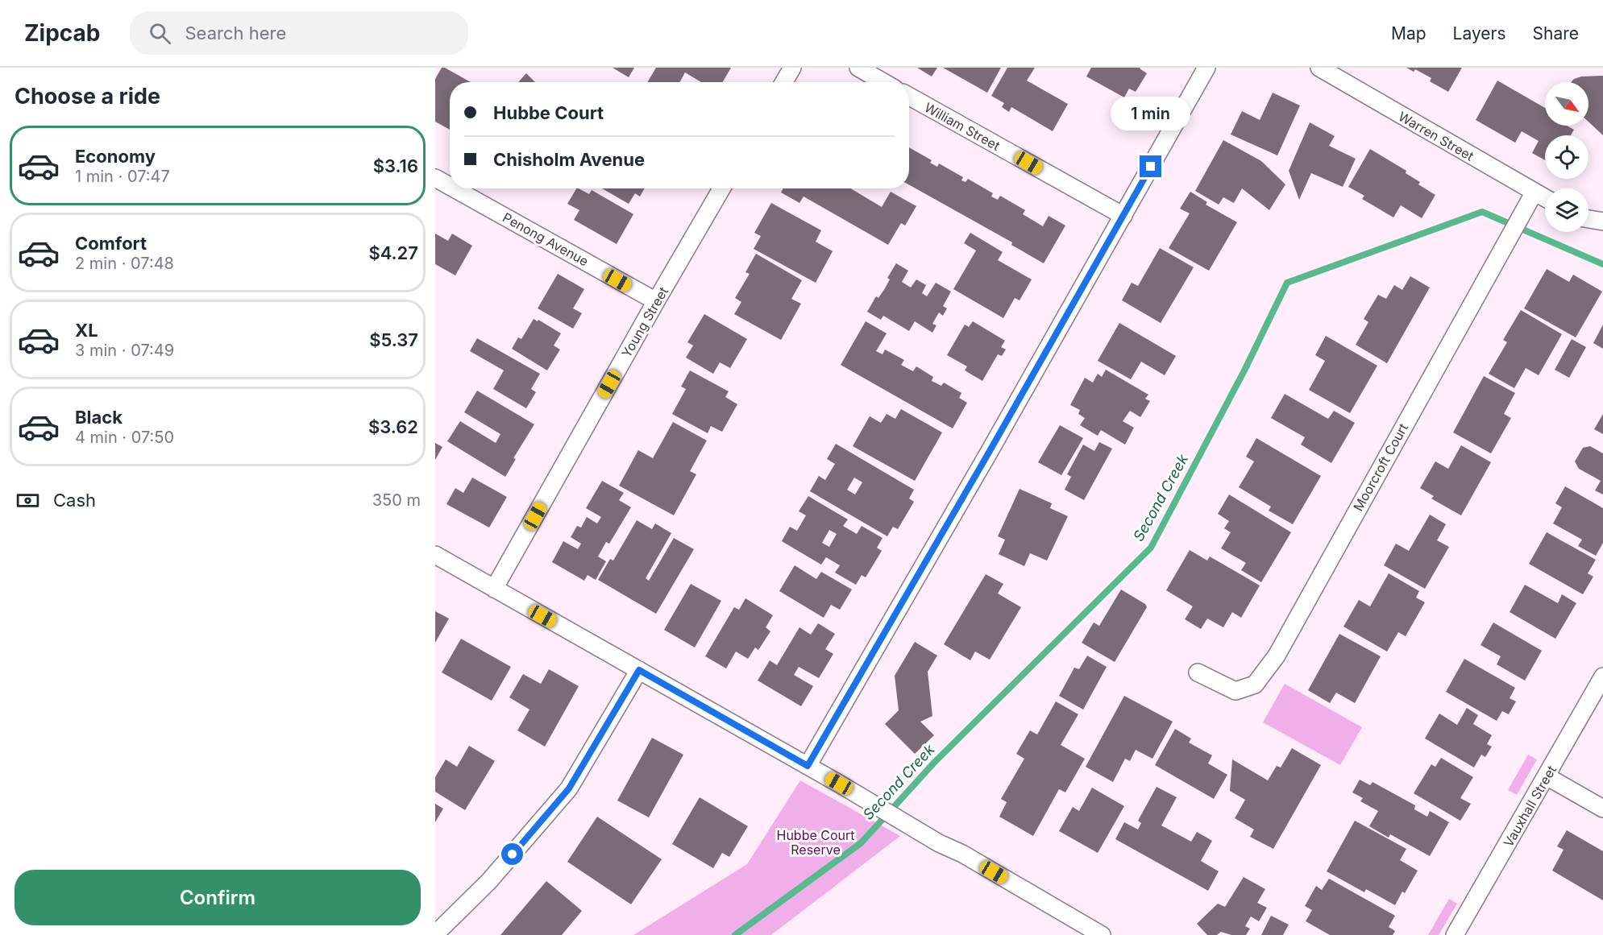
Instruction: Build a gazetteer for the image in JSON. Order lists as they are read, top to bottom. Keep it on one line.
{"streets":{"street":["William Street","Warren Street","Penong Avenue","Young Street","Moorcroft Court","Vauxhall Street"]},"crossings":[["Warren Street","Moorcroft Court"],["Penong Avenue","Young Street"]],"water":["Second Creek"],"parks":["Hubbe Court Reserve"],"north":"bottom right","page":{"header":"Zipcab","search":"Search here","nav":["Map","Layers","Share"],"heading":"Choose a ride","banner":["Hubbe Court","Chisholm Avenue"],"bubble":"1 min","list":[{"name":"Economy","note":"1 min · 07:47","value":"$3.16"},{"name":"Comfort","note":"2 min · 07:48","value":"$4.27"},{"name":"XL","note":"3 min · 07:49","value":"$5.37"},{"name":"Black","note":"4 min · 07:50","value":"$3.62"}],"pay":["Cash","350 m"],"buttons":"Confirm"}}
